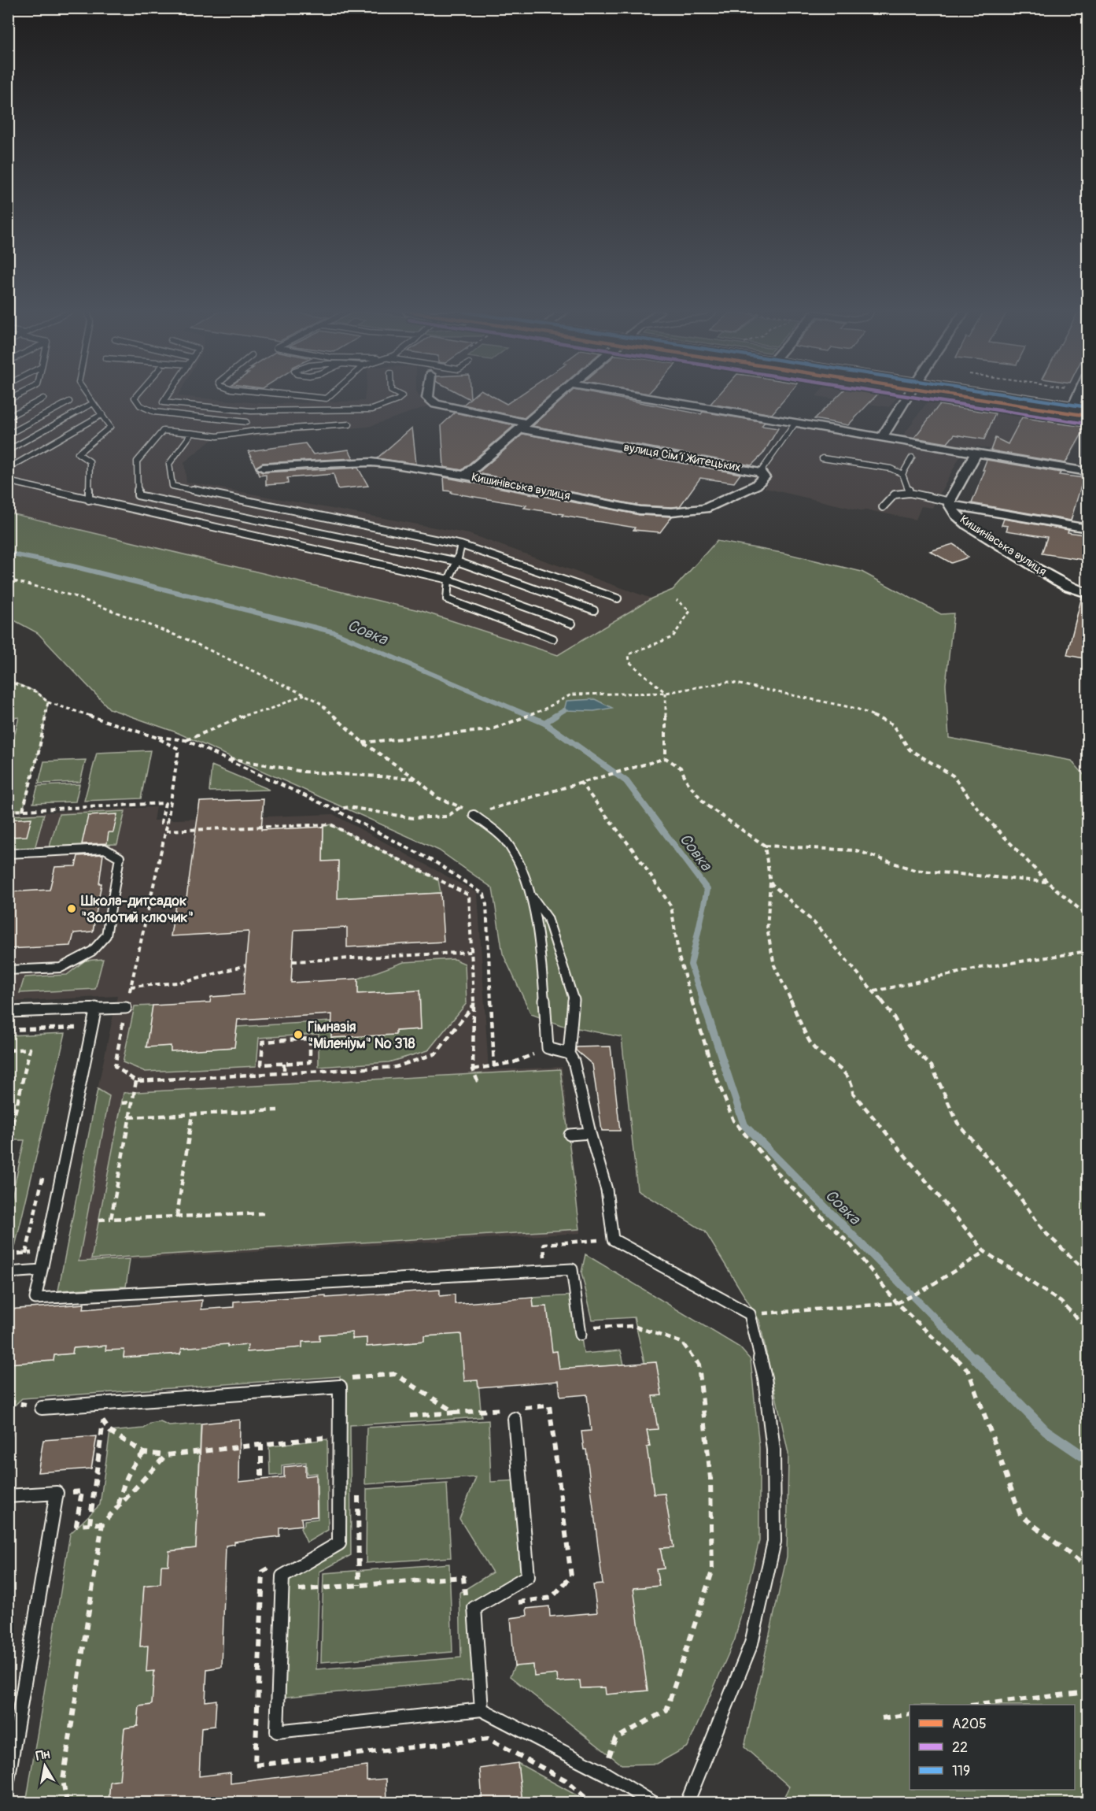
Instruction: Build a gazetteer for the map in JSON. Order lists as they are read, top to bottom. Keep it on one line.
{"streets":{"street":["вулиця Сімʼї Житецьких","Кишинівська вулиця"]},"crossings":[["вулиця Сімʼї Житецьких","Кишинівська вулиця"]],"water":["Совка"],"places":["Школа-дитсадок \"Золотий ключик\"","Гімназія \"Міленіум\" № 318"],"lines":["transit line А205","transit line 22","transit line 119"],"legend":["А205","22","119"],"north":"top"}
